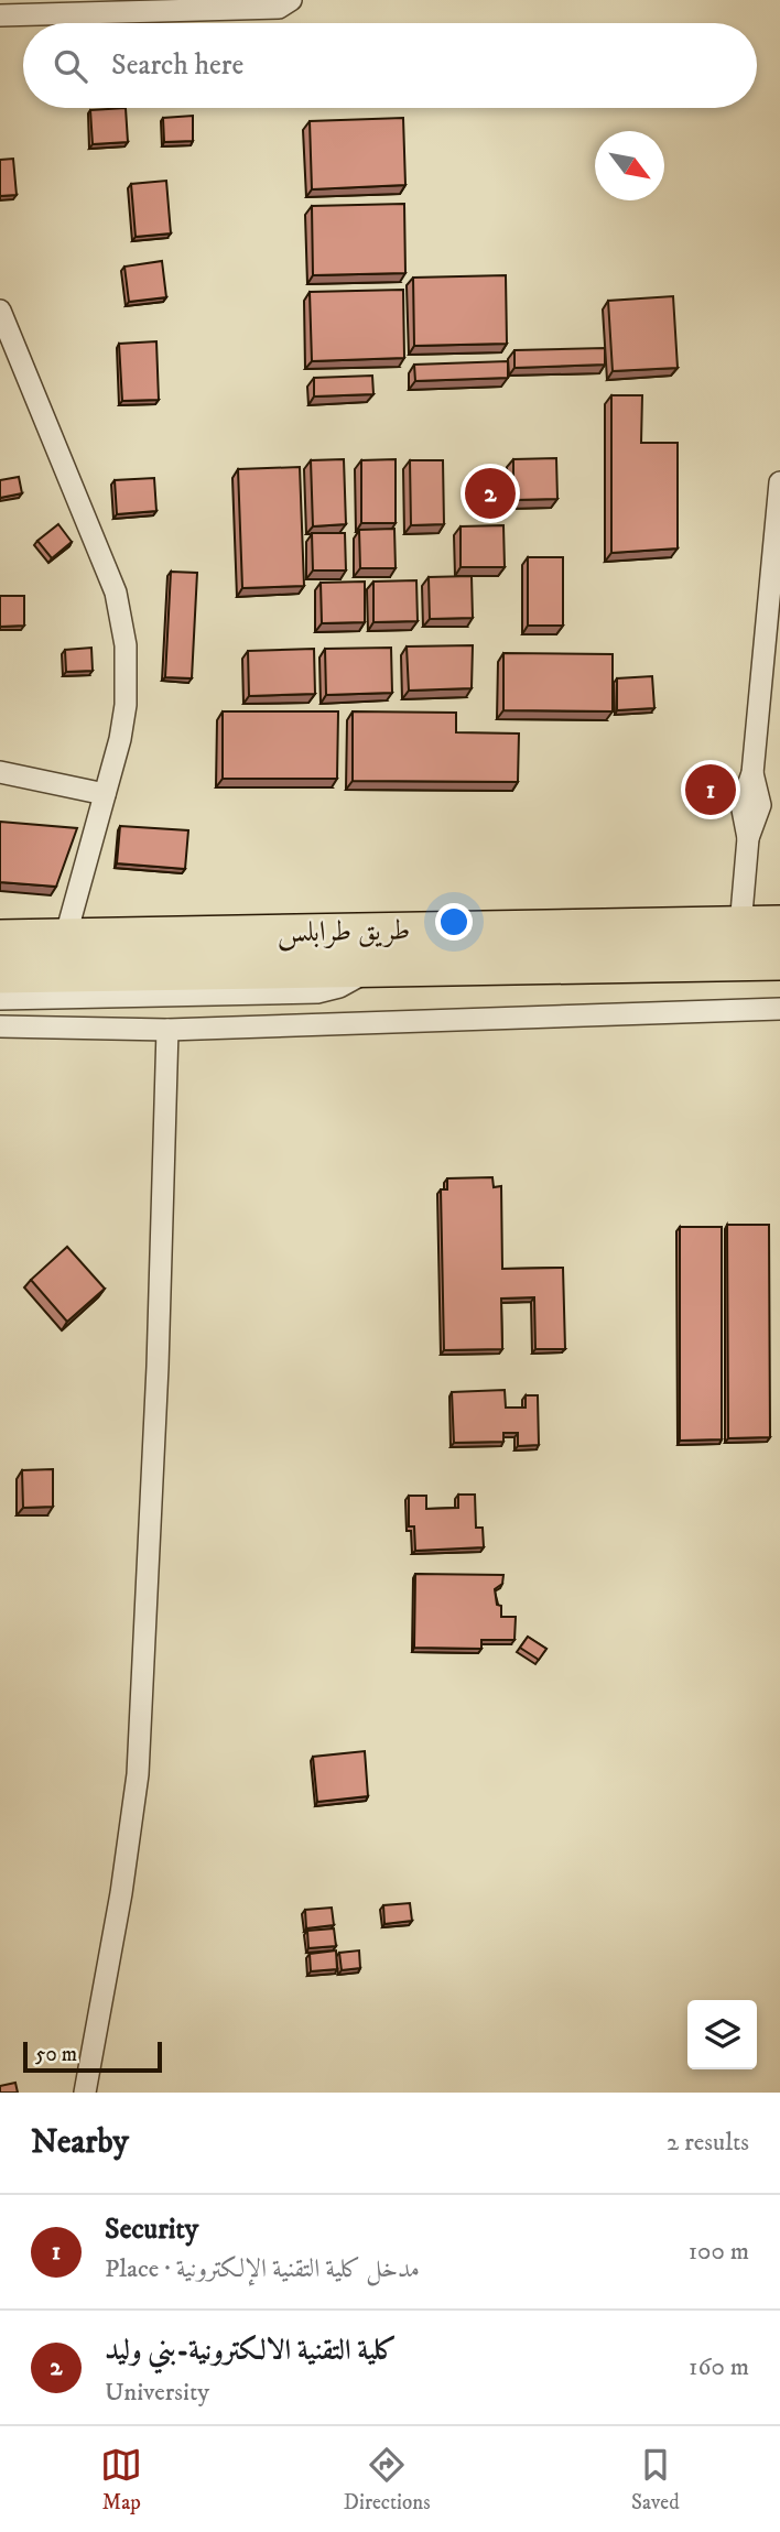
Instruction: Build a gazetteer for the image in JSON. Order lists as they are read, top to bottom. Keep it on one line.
{"streets":{"highway":["طريق طرابلس"]},"scale_bar":"50 m","north":"bottom right","page":{"search":"Search here","pins":["2","1"],"scale":"50 m","heading":["Nearby","2 results"],"list":[{"mark":"1","name":"Security","note":"Place · مدخل كلية التقنية الإلكترونية","value":"100 m"},{"mark":"2","name":"كلية التقنية الالكترونية-بني وليد","note":"University","value":"160 m"}],"nav":["Map","Directions","Saved"]}}
